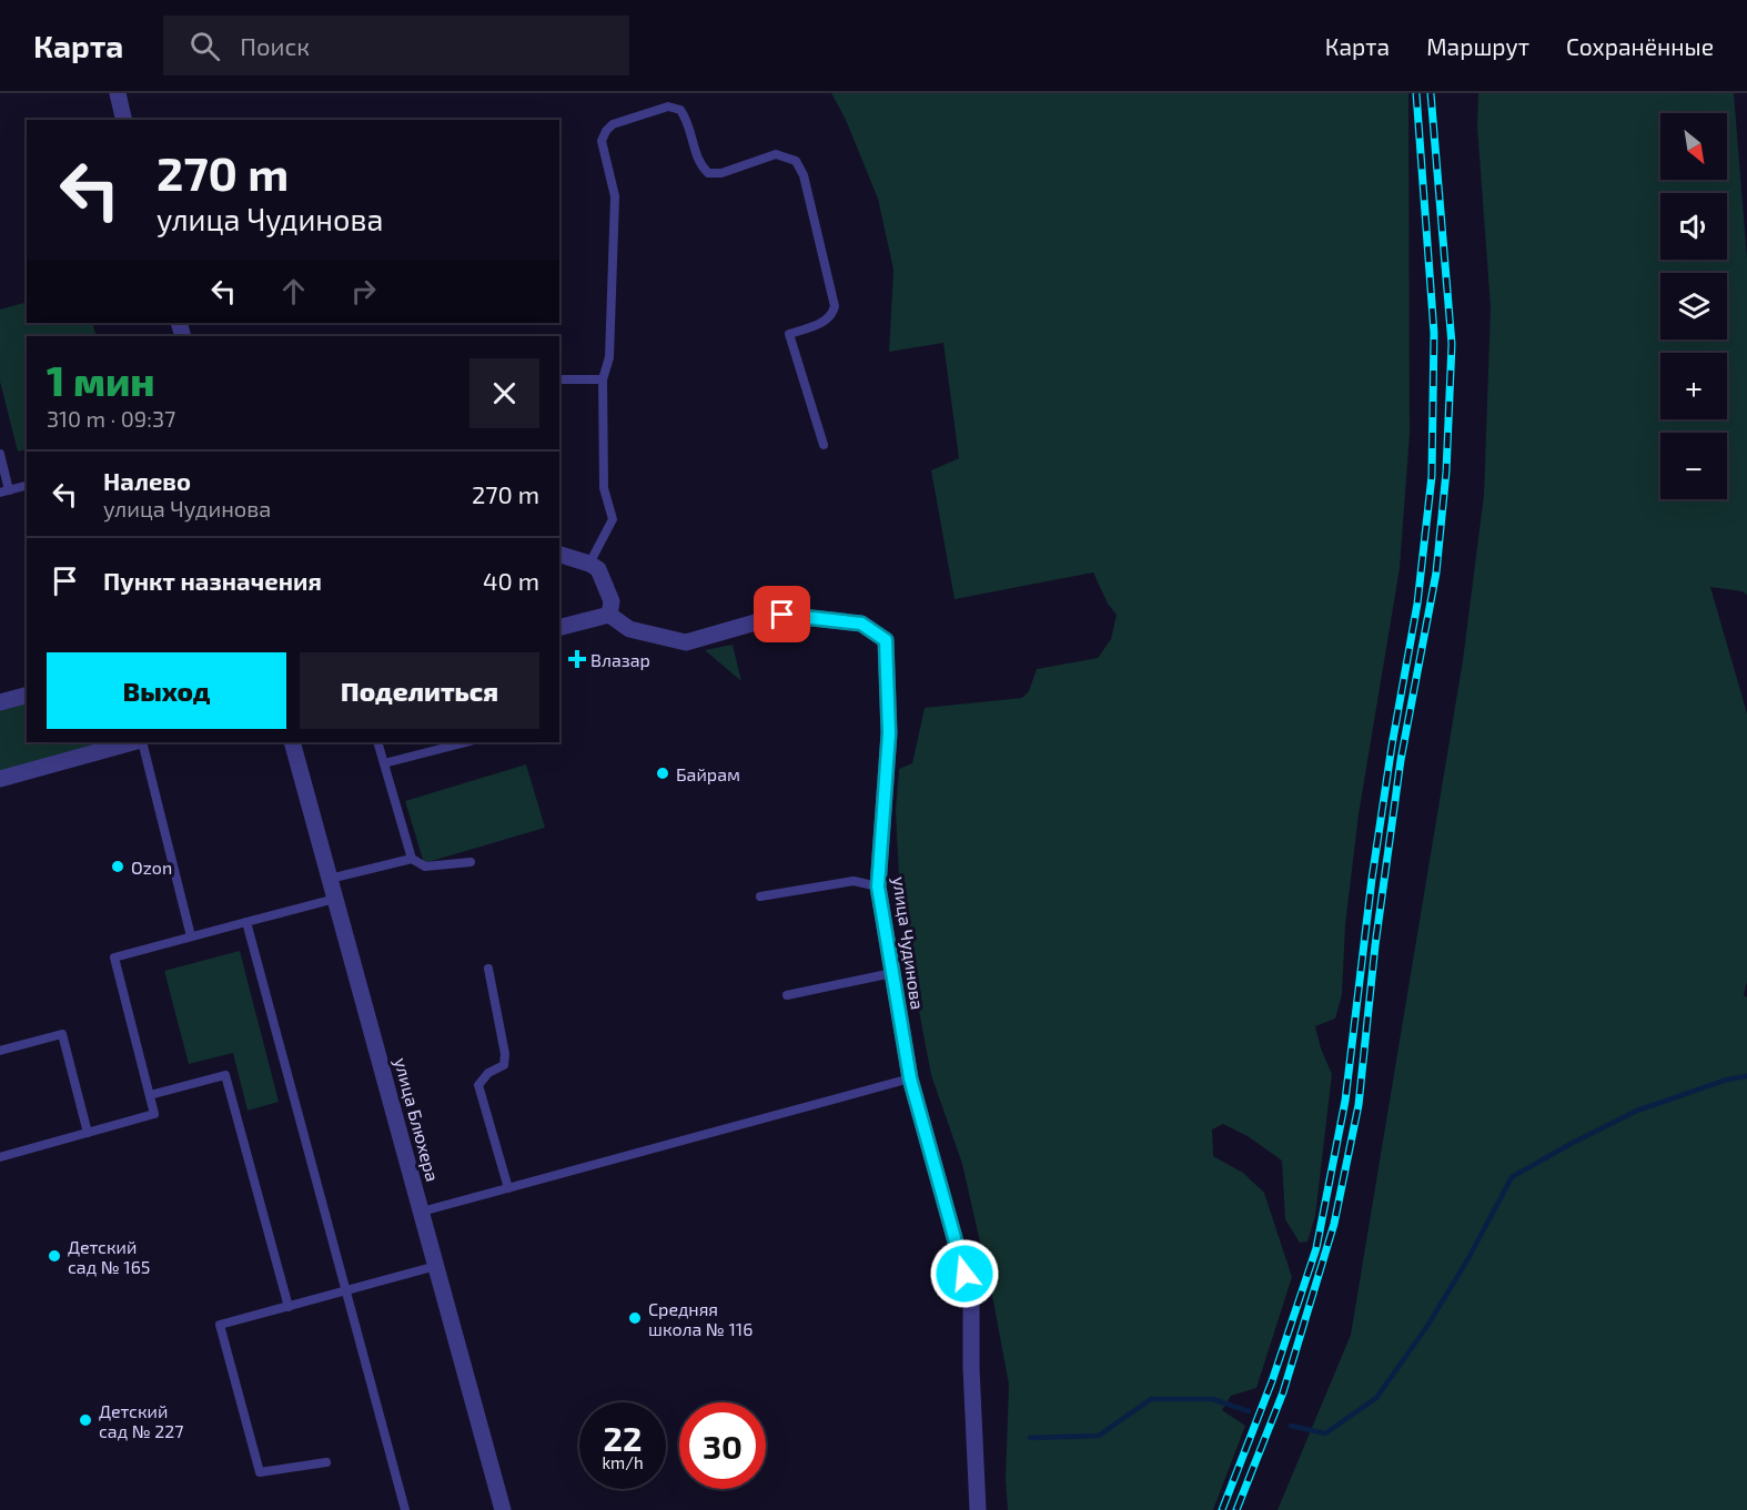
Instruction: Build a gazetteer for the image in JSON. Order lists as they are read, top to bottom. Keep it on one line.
{"streets":{"street":["улица Чудинова","улица Блюхера"]},"places":{"health":["Влазар"],"other":["Байрам","Ozon","Детский сад № 165","Средняя школа № 116","Детский сад № 227"]},"north":"bottom right","page":{"header":"Карта","search":"Поиск","nav":["Карта","Маршрут","Сохранённые"],"map_buttons":["+","−"],"turn":["270 m","улица Чудинова"],"heading":["1 мин","310 m · 09:37"],"list":[{"name":"Налево","note":"улица Чудинова","value":"270 m"},{"name":"Пункт назначения","value":"40 m"}],"buttons":["Выход","Поделиться"],"speed":"22 km/h","limit":"30"}}
